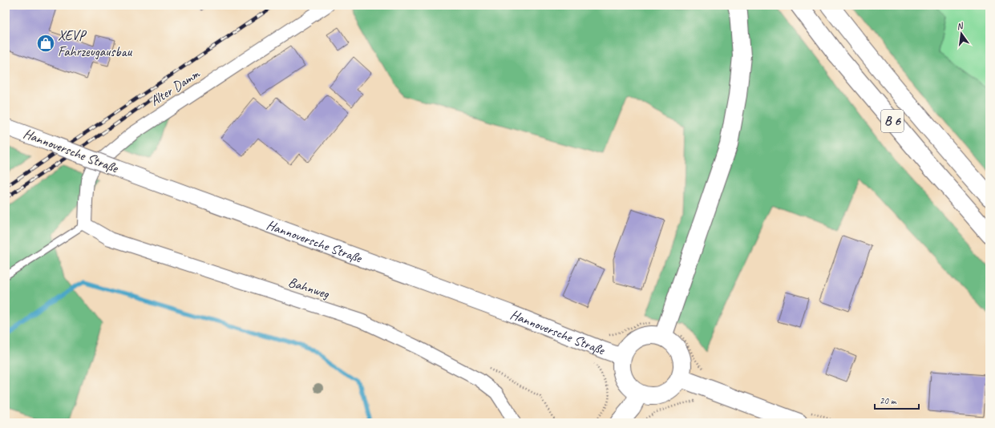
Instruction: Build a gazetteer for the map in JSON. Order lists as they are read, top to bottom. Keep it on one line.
{"streets":{"main road":["B 6","Hannoversche Straße"],"street":["Alter Damm","Bahnweg"]},"crossings":[["Alter Damm","Bahnweg"]],"places":{"shop":["XEVP Fahrzeugausbau"]},"scale_bar":"20 m","north":"top"}
